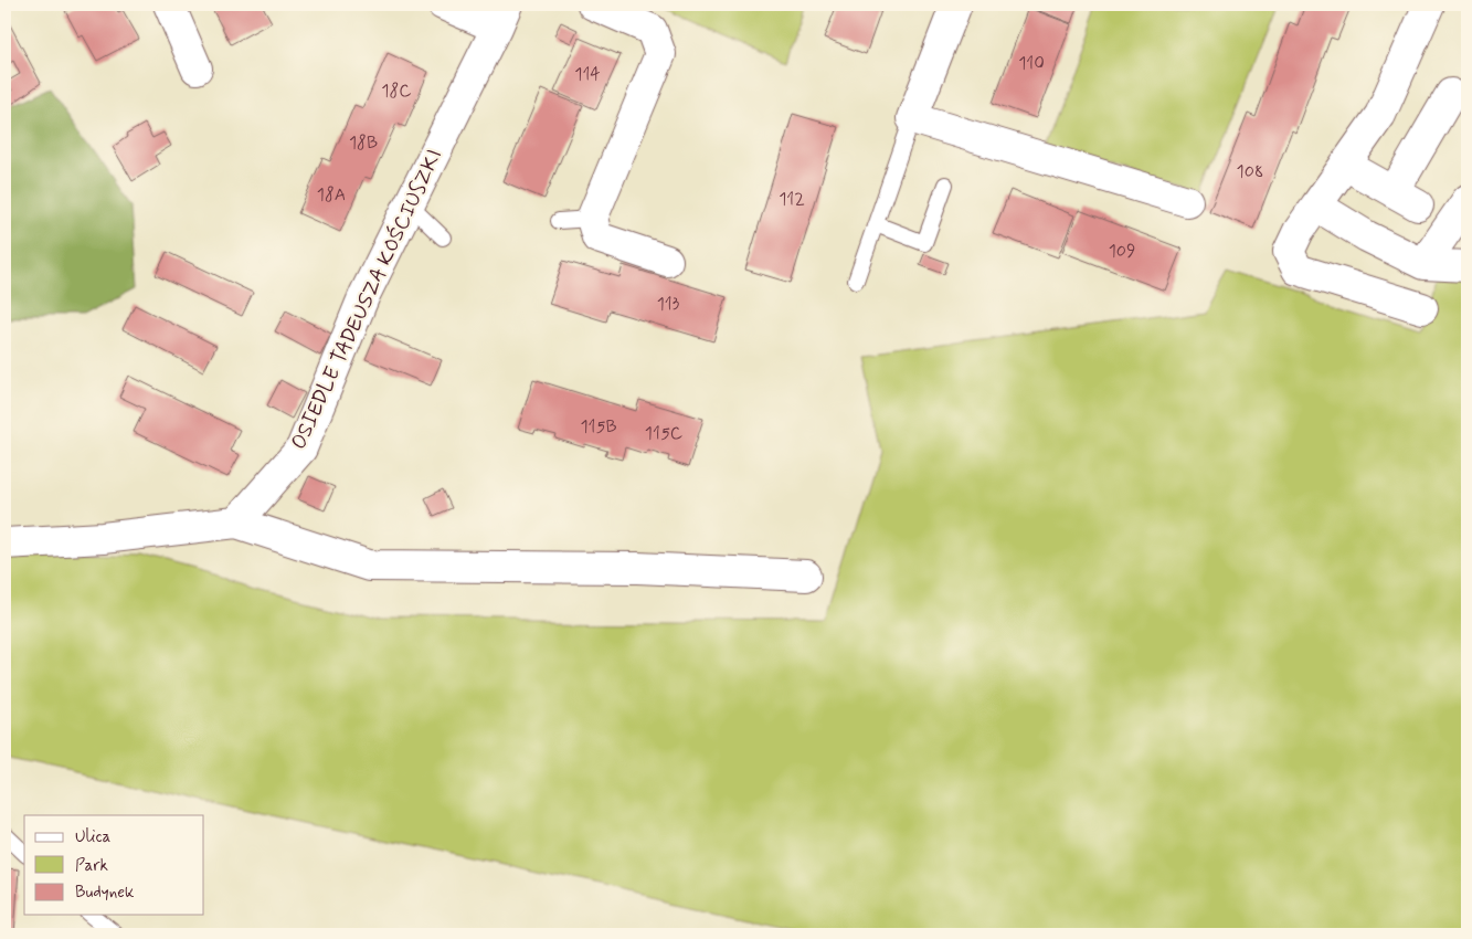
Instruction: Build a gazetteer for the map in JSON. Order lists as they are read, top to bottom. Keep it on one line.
{"streets":{"street":["OSIEDLE TADEUSZA KOŚCIUSZKI"]},"house_numbers":["110","114","18C","18B","108","18A","112","109","113","115B","115C"],"legend":["Ulica","Park","Budynek"]}
